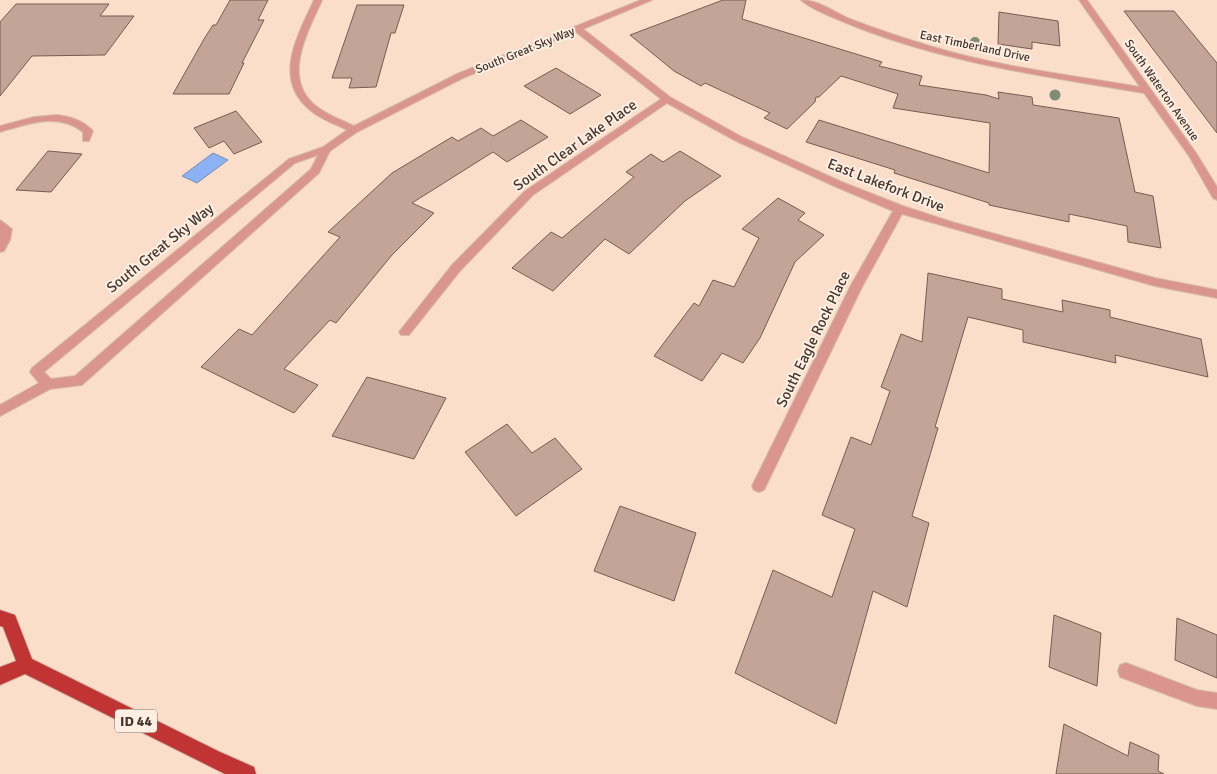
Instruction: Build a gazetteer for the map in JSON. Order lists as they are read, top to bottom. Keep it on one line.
{"streets":{"highway":["ID 44"],"street":["East Timberland Drive","South Great Sky Way","South Waterton Avenue","South Clear Lake Place","East Lakefork Drive","South Eagle Rock Place"]},"crossings":[["East Timberland Drive","South Waterton Avenue"],["South Great Sky Way","East Lakefork Drive"],["South Clear Lake Place","East Lakefork Drive"],["East Lakefork Drive","South Eagle Rock Place"]]}
